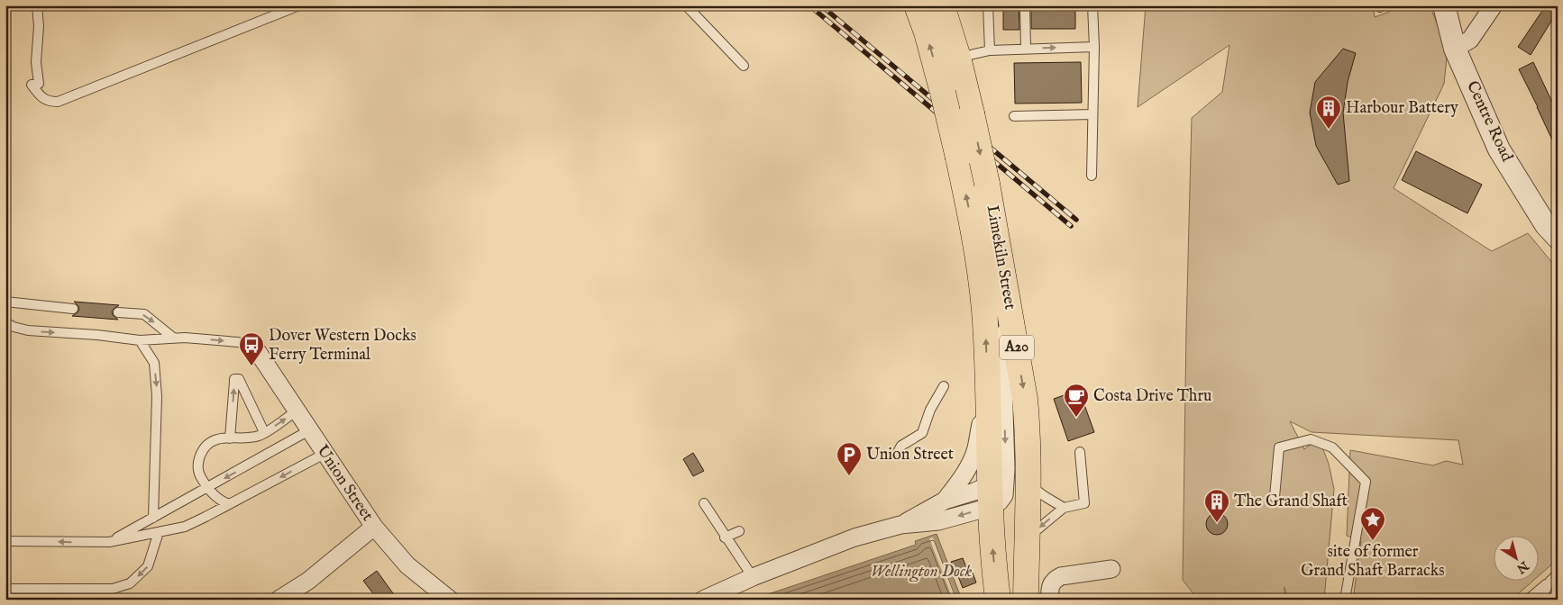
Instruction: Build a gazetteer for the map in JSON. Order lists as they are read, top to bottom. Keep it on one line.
{"streets":{"highway":["Limekiln Street","A20"],"street":["Centre Road","Union Street"]},"crossings":[["Limekiln Street","A20"]],"water":["Wellington Dock"],"places":{"building":["Harbour Battery","The Grand Shaft"],"bus stop":["Dover Western Docks Ferry Terminal"],"cafe":["Costa Drive Thru"],"parking":["Union Street"],"place":["site of former Grand Shaft Barracks"]},"north":"bottom right"}
